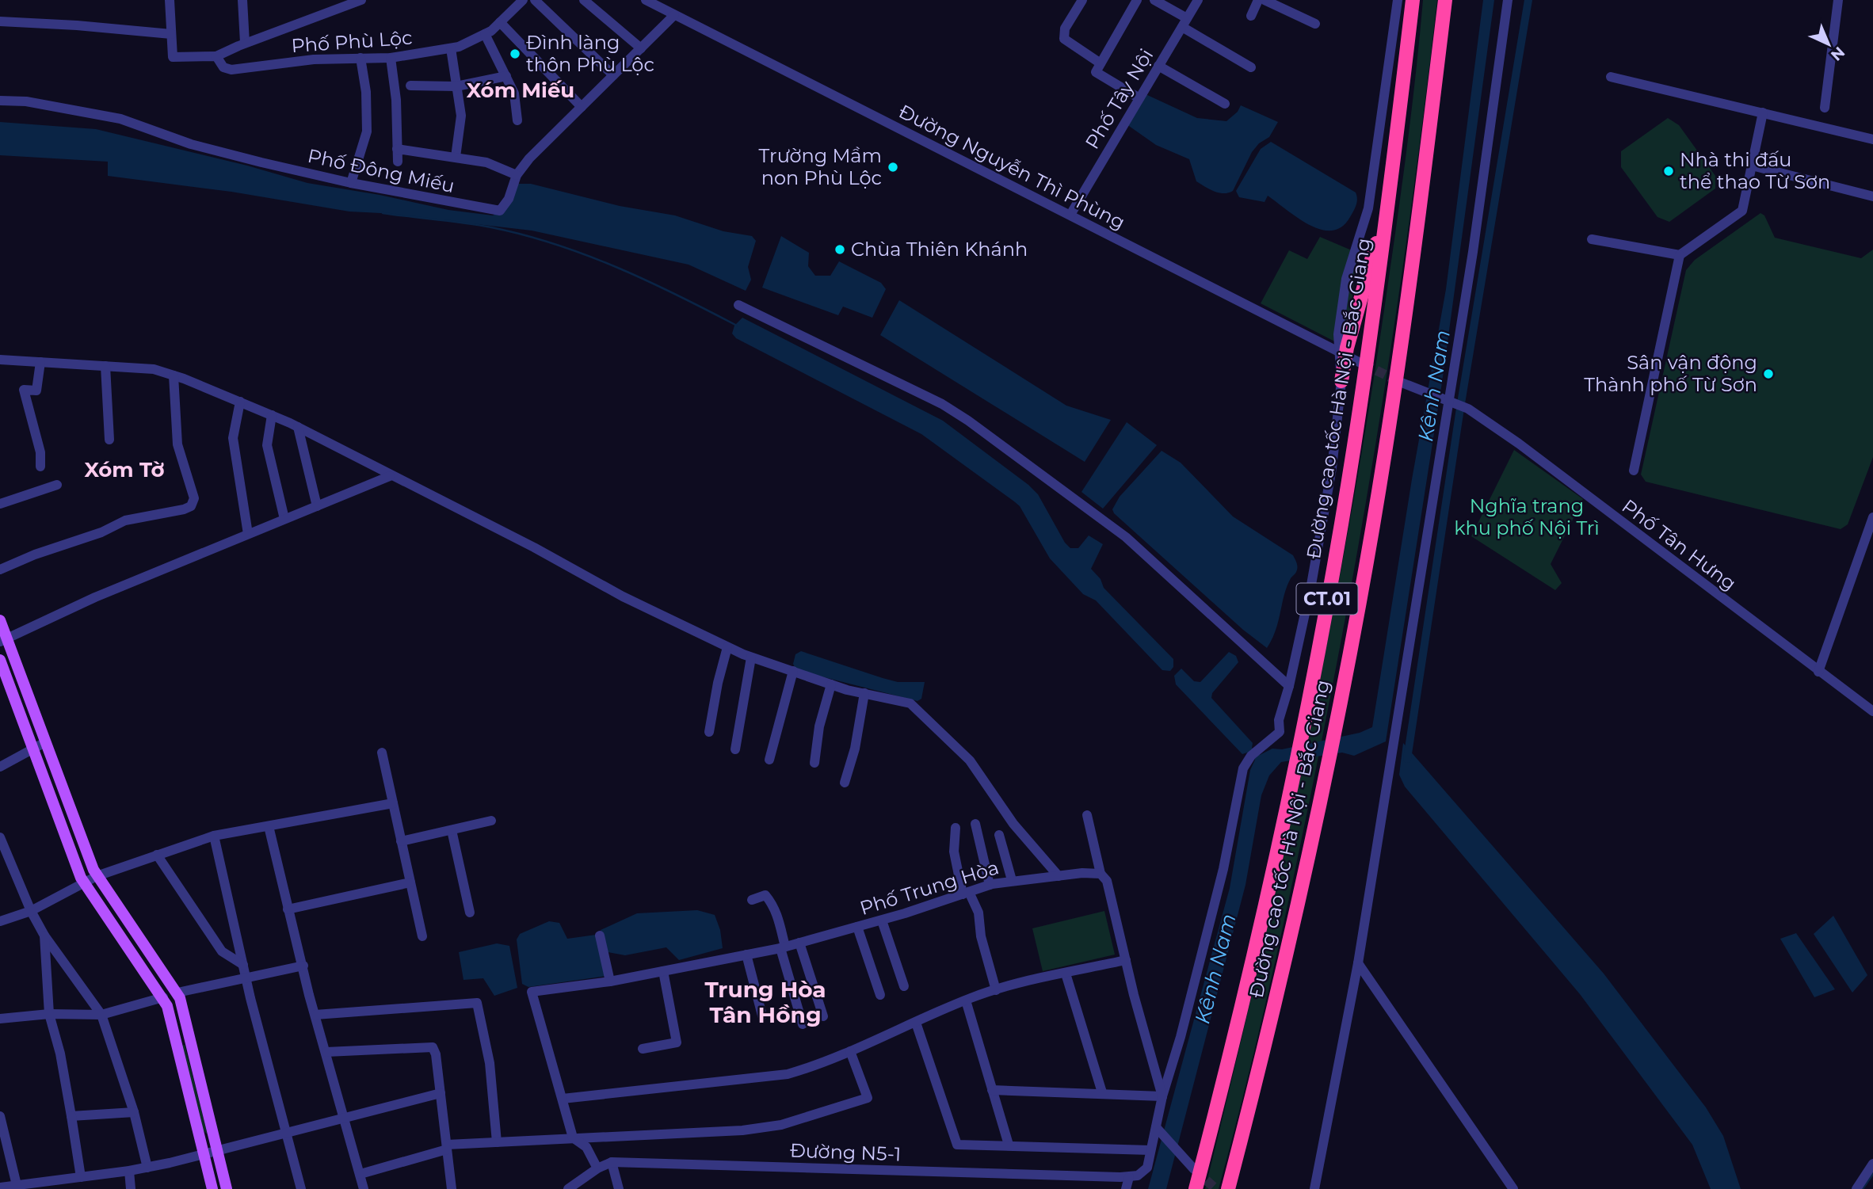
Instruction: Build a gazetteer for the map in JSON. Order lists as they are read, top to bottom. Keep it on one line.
{"streets":{"highway":["Đường cao tốc Hà Nội - Bắc Giang","CT.01"],"street":["Phố Phù Lộc","Phố Tây Nội","Đường Nguyễn Thì Phùng","Phố Đông Miếu","Phố Tân Hưng","Phố Trung Hòa","Đường N5-1"]},"crossings":[["Phố Tây Nội","Đường Nguyễn Thì Phùng"],["Đường Nguyễn Thì Phùng","Phố Đông Miếu"]],"districts":["Xóm Miếu","Xóm Tờ","Trung Hòa Tân Hồng"],"water":["Kênh Nam"],"parks":["Nghĩa trang khu phố Nội Trì"],"places":["Đình làng thôn Phù Lộc","Trường Mầm non Phù Lộc","Nhà thi đấu thể thao Từ Sơn","Chùa Thiên Khánh","Sân vận động Thành phố Từ Sơn"],"north":"bottom right"}
